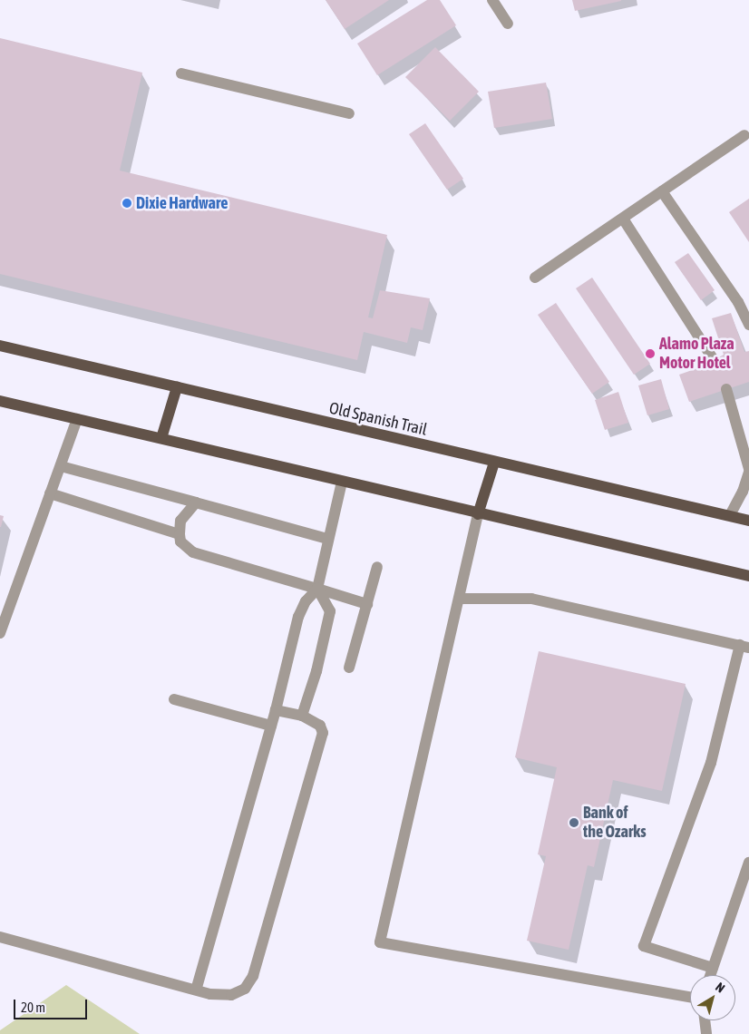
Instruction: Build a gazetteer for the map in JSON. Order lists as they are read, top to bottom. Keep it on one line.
{"streets":{"main road":["Old Spanish Trail"]},"places":["Dixie Hardware","Alamo Plaza Motor Hotel","Bank of the Ozarks"],"scale_bar":"20 m","north":"top right"}
